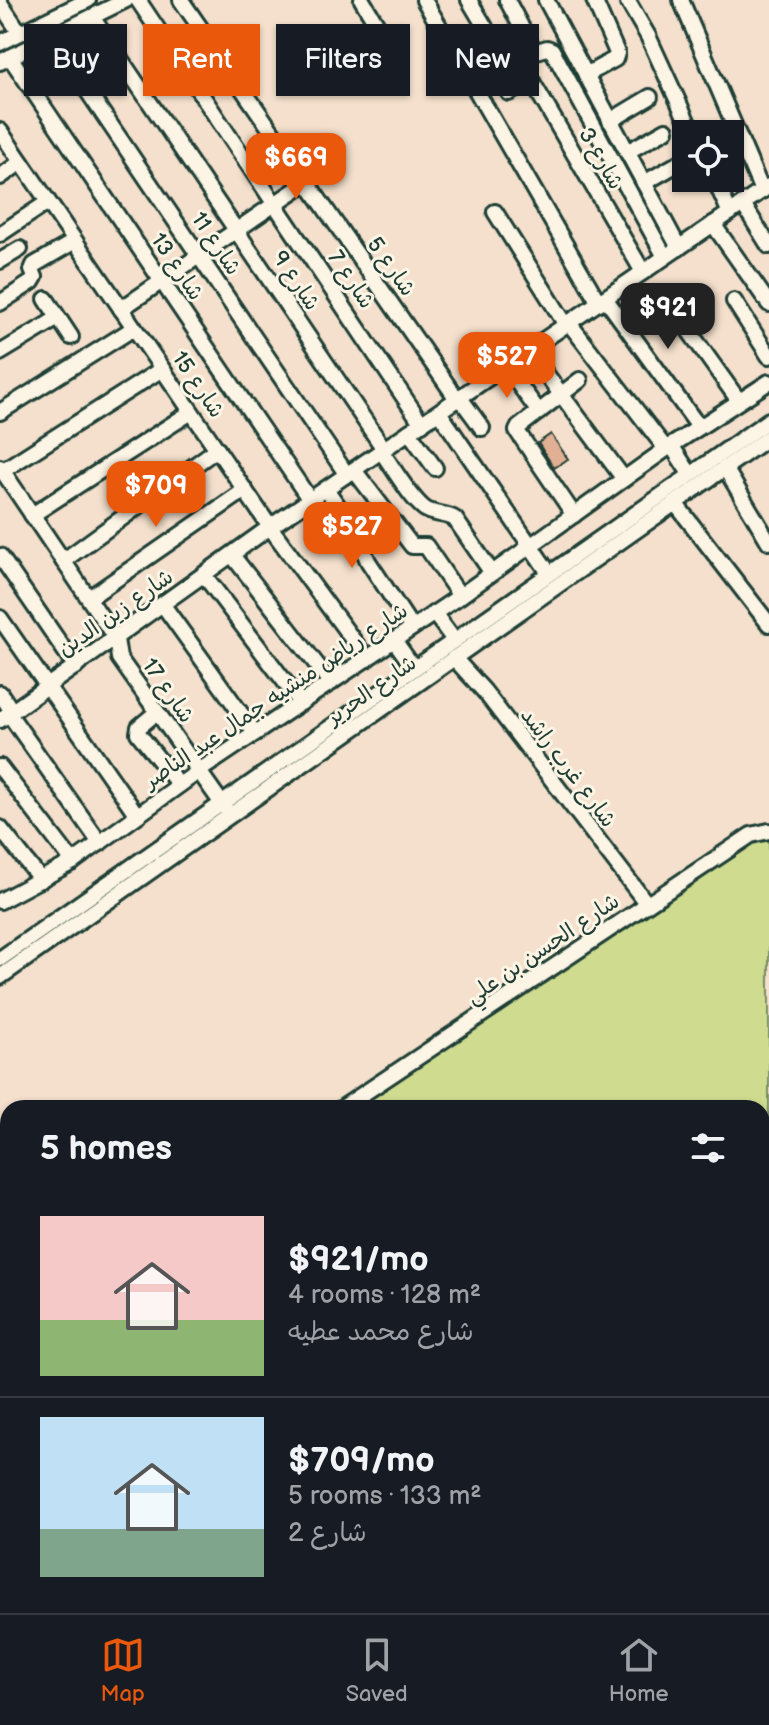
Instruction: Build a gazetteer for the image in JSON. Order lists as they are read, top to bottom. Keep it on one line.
{"streets":{"street":["شارع 3","شارع 11","شارع 13","شارع 5","شارع 7","شارع 9","شارع 15","شارع زين الدين","شارع الحرير","شارع 17","شارع رياض منشيه جمال عبد الناصر","شارع غرب راشد","شارع الحسن بن علي"]},"crossings":[["شارع 3","شارع زين الدين"],["شارع 11","شارع زين الدين"],["شارع 11","شارع رياض منشيه جمال عبد الناصر"],["شارع 13","شارع زين الدين"],["شارع 5","شارع زين الدين"],["شارع 7","شارع زين الدين"],["شارع 9","شارع زين الدين"],["شارع 9","شارع رياض منشيه جمال عبد الناصر"],["شارع 15","شارع زين الدين"],["شارع 15","شارع رياض منشيه جمال عبد الناصر"],["شارع زين الدين","شارع 17"],["شارع الحرير","شارع 17"],["شارع الحرير","شارع غرب راشد"],["شارع 17","شارع رياض منشيه جمال عبد الناصر"],["شارع غرب راشد","شارع الحسن بن علي"]],"page":{"chip":["Buy","Rent","Filters","New"],"price":["$669","$921","$527","$709","$527"],"heading":"5 homes","list":[{"name":"$921/mo","note":"4 rooms · 128 m² · شارع محمد عطيه"},{"name":"$709/mo","note":"5 rooms · 133 m² · شارع 2"}],"tabs":["Map","Saved","Home"]}}
